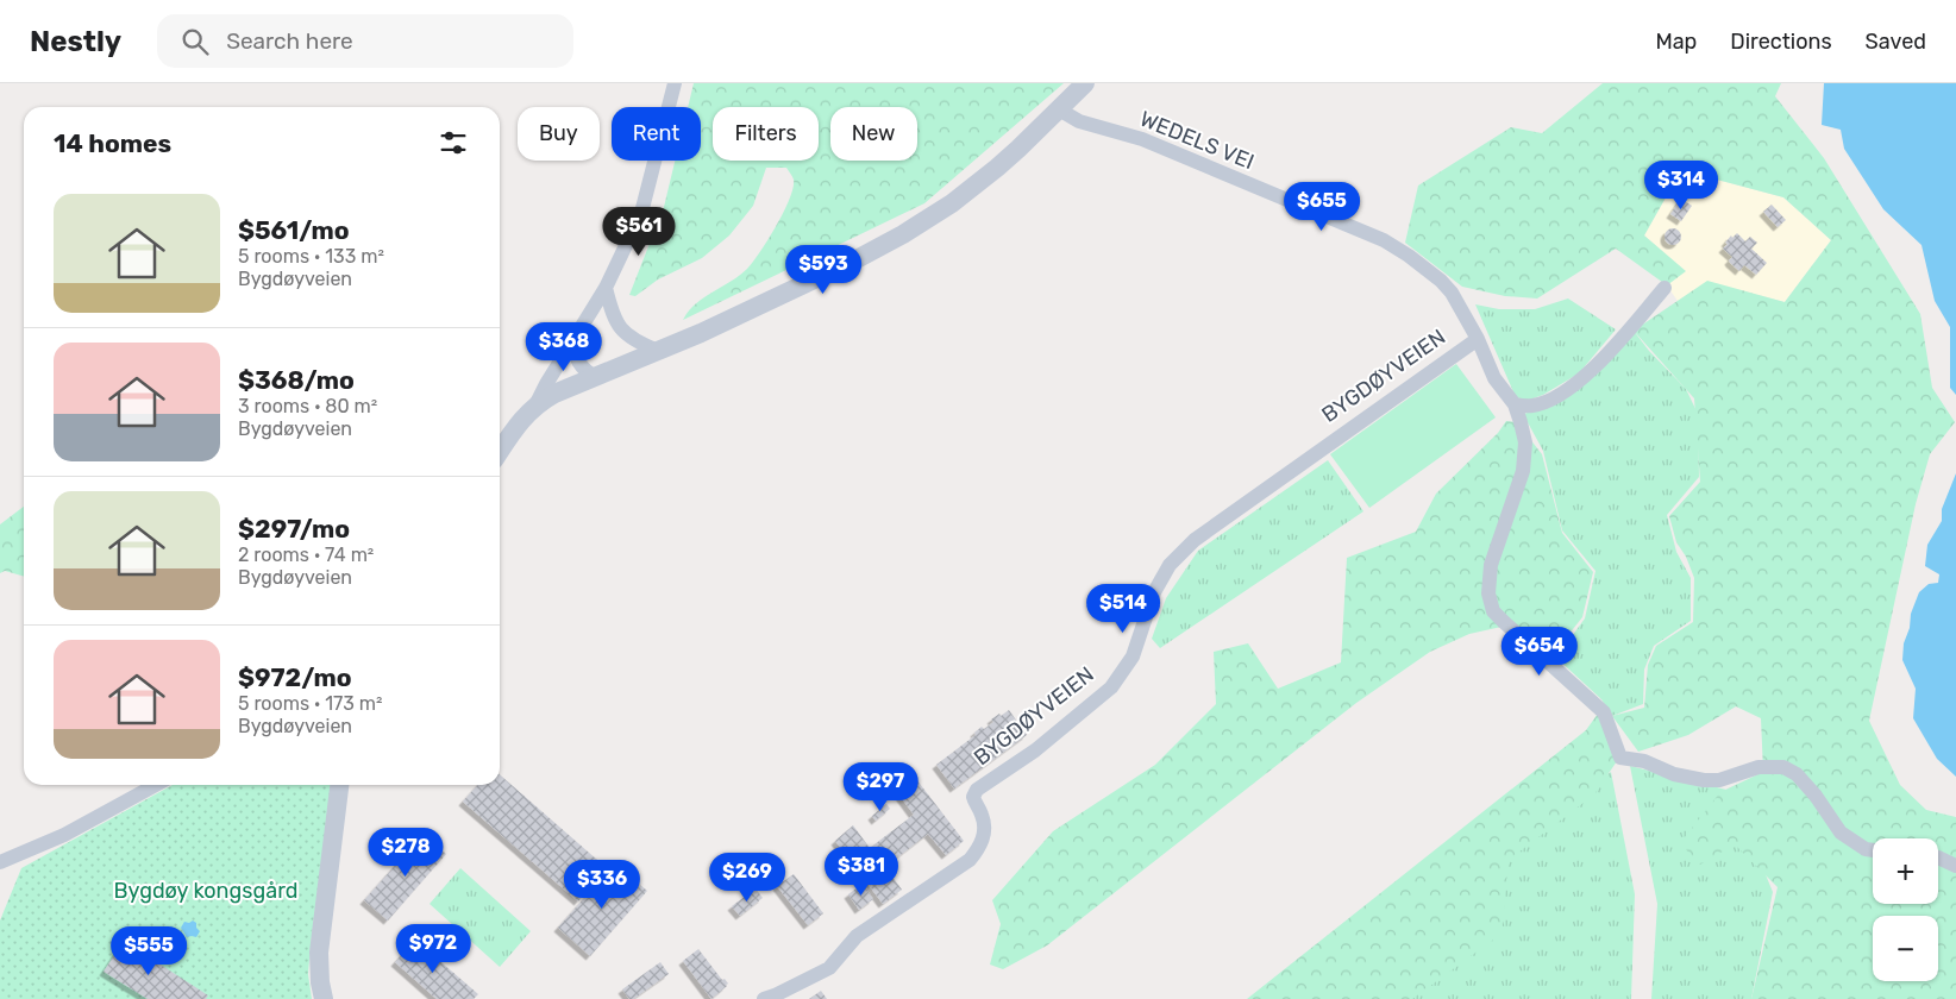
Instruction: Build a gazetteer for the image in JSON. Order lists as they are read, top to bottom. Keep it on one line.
{"streets":{"street":["WEDELS VEI","BYGDØYVEIEN"]},"crossings":[["WEDELS VEI","BYGDØYVEIEN"]],"parks":["Bygdøy kongsgård"],"page":{"header":"Nestly","search":"Search here","nav":["Map","Directions","Saved"],"chip":["Buy","Rent","Filters","New"],"heading":"14 homes","price":["$314","$655","$561","$593","$368","$514","$654","$297","$278","$381","$269","$336","$972","$555"],"list":[{"name":"$561/mo","note":"5 rooms · 133 m² · Bygdøyveien"},{"name":"$368/mo","note":"3 rooms · 80 m² · Bygdøyveien"},{"name":"$297/mo","note":"2 rooms · 74 m² · Bygdøyveien"},{"name":"$972/mo","note":"5 rooms · 173 m² · Bygdøyveien"}],"map_buttons":["+","−"]}}
